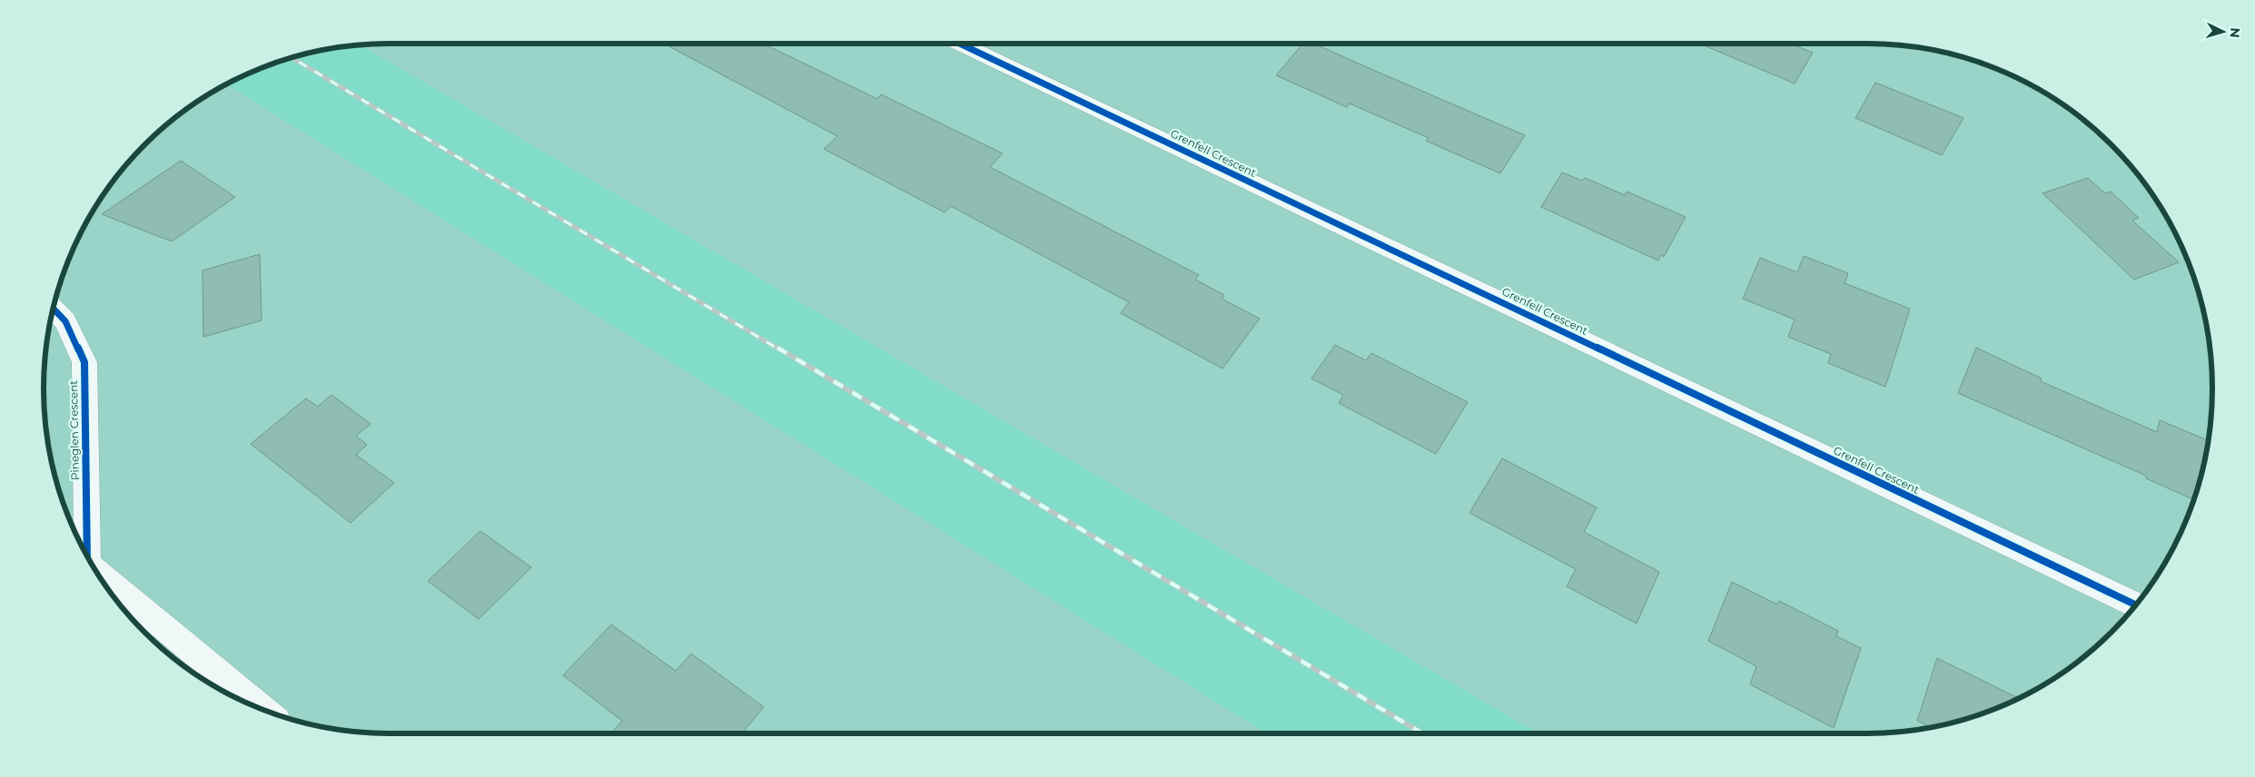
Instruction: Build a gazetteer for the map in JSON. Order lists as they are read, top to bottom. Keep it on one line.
{"streets":{"street":["Grenfell Crescent","Pineglen Crescent"]},"north":"right"}
